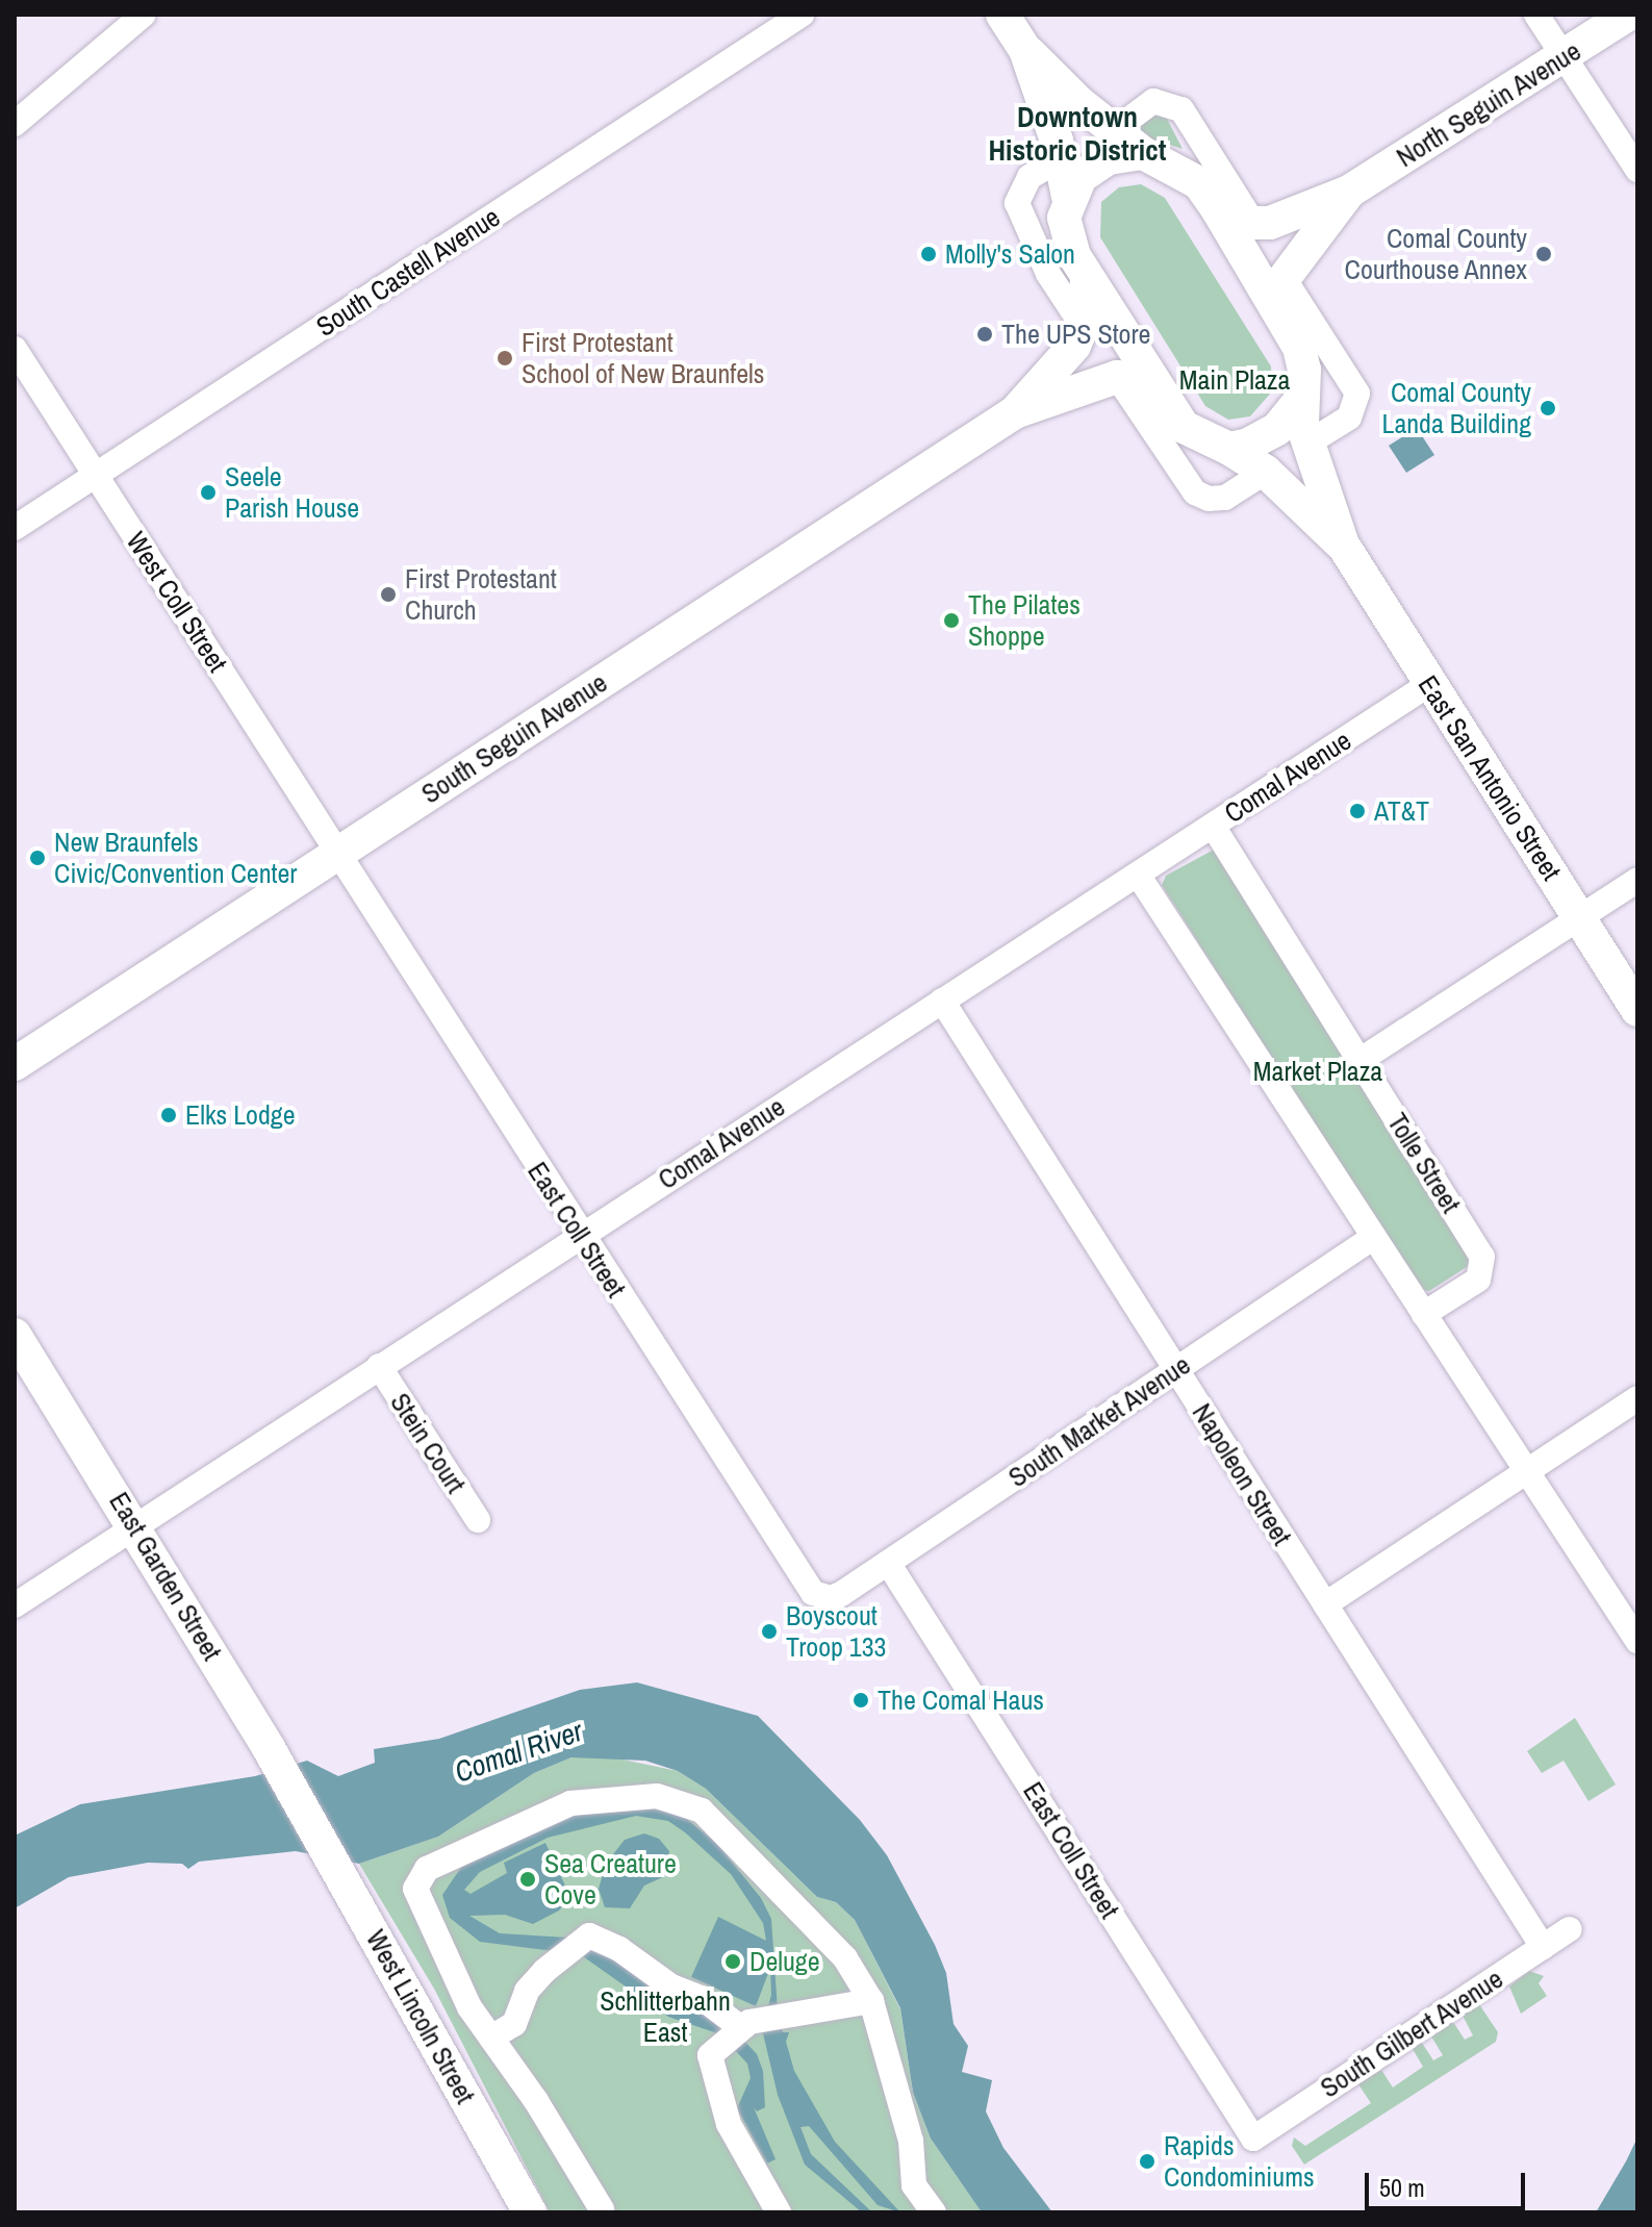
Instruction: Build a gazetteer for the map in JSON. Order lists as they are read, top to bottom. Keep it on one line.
{"streets":{"main road":["North Seguin Avenue","South Seguin Avenue","East San Antonio Street","East Garden Street","West Lincoln Street"],"street":["South Castell Avenue","West Coll Street","Comal Avenue","Tolle Street","East Coll Street","South Market Avenue","Stein Court","Napoleon Street","South Gilbert Avenue"]},"crossings":[["South Castell Avenue","West Coll Street"],["West Coll Street","South Seguin Avenue"],["West Coll Street","East Coll Street"],["South Seguin Avenue","East Coll Street"],["Comal Avenue","East San Antonio Street"],["Comal Avenue","Tolle Street"],["Comal Avenue","East Coll Street"],["Comal Avenue","Stein Court"],["Comal Avenue","Napoleon Street"],["Comal Avenue","East Garden Street"],["East Coll Street","South Market Avenue"],["East Coll Street","South Gilbert Avenue"],["South Market Avenue","Napoleon Street"],["Napoleon Street","South Gilbert Avenue"],["East Garden Street","West Lincoln Street"]],"districts":["Downtown Historic District"],"water":["Comal River"],"parks":["Main Plaza","Market Plaza","Schlitterbahn East"],"places":["Molly's Salon","Comal County Courthouse Annex","The UPS Store","First Protestant School of New Braunfels","Comal County Landa Building","Seele Parish House","First Protestant Church","The Pilates Shoppe","AT&T","New Braunfels Civic/Convention Center","Elks Lodge","Boyscout Troop 133","The Comal Haus","Sea Creature Cove","Deluge","Rapids Condominiums"],"scale_bar":"50 m"}
